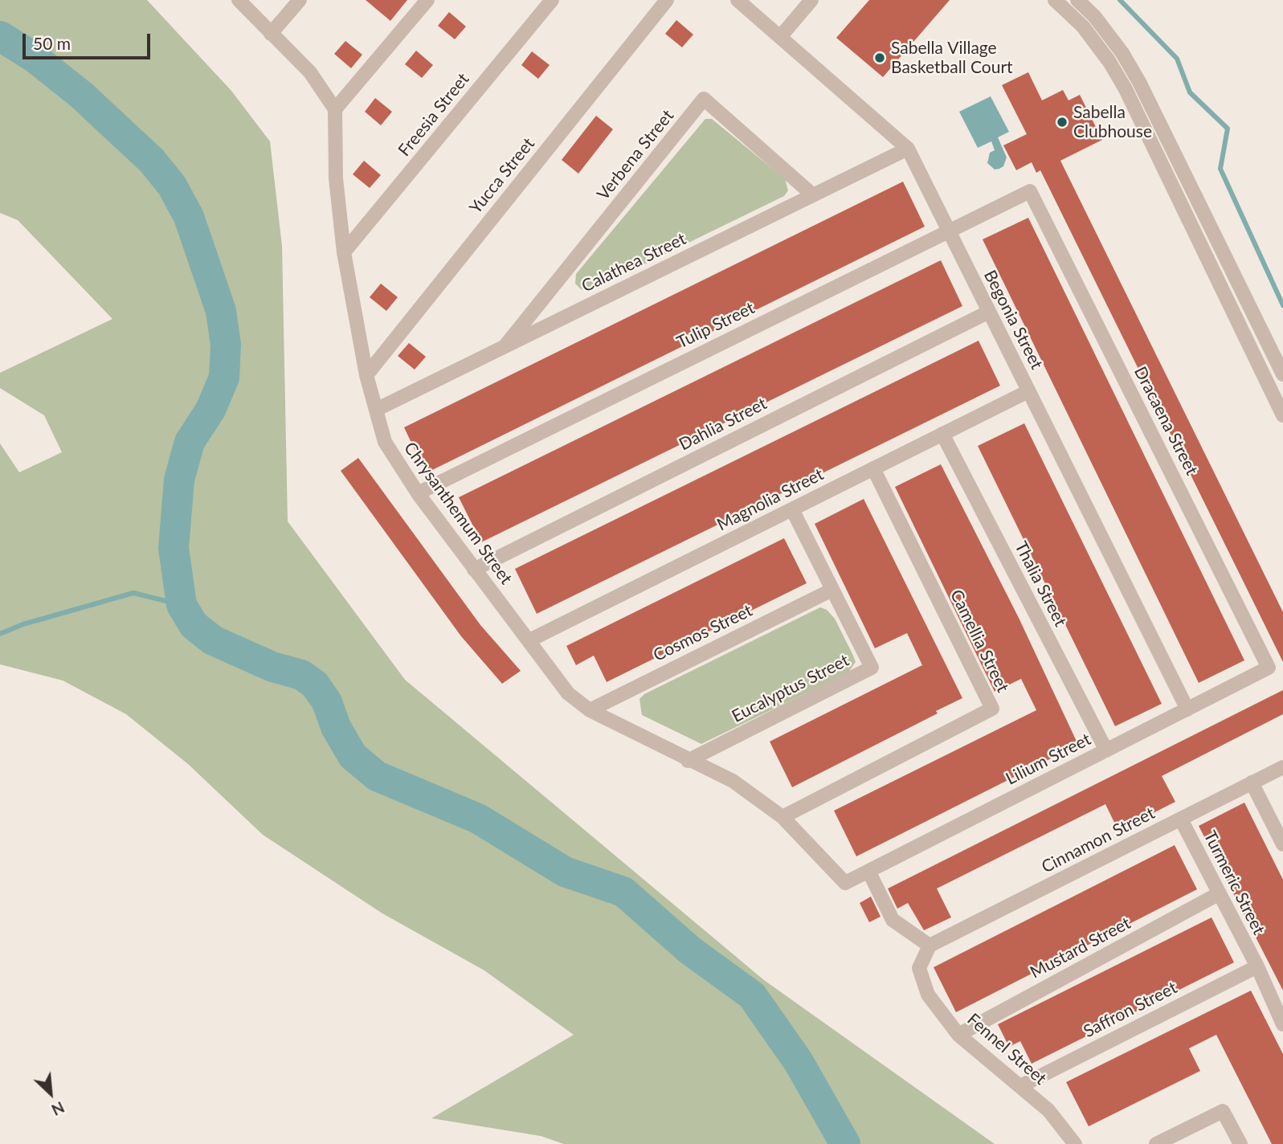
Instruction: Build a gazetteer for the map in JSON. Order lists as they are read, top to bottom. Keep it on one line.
{"streets":{"street":["Freesia Street","Verbena Street","Yucca Street","Calathea Street","Begonia Street","Tulip Street","Dracaena Street","Dahlia Street","Magnolia Street","Chrysanthemum Street","Thalia Street","Cosmos Street","Camellia Street","Eucalyptus Street","Lilium Street","Cinnamon Street","Turmeric Street","Mustard Street","Saffron Street","Fennel Street"]},"crossings":[["Freesia Street","Chrysanthemum Street"],["Verbena Street","Calathea Street"],["Yucca Street","Chrysanthemum Street"],["Calathea Street","Begonia Street"],["Calathea Street","Chrysanthemum Street"],["Begonia Street","Tulip Street"],["Begonia Street","Dahlia Street"],["Begonia Street","Magnolia Street"],["Begonia Street","Lilium Street"],["Tulip Street","Dracaena Street"],["Tulip Street","Chrysanthemum Street"],["Dracaena Street","Lilium Street"],["Dahlia Street","Chrysanthemum Street"],["Magnolia Street","Chrysanthemum Street"],["Magnolia Street","Thalia Street"],["Magnolia Street","Camellia Street"],["Magnolia Street","Eucalyptus Street"],["Chrysanthemum Street","Cosmos Street"],["Chrysanthemum Street","Camellia Street"],["Chrysanthemum Street","Eucalyptus Street"],["Chrysanthemum Street","Lilium Street"],["Thalia Street","Lilium Street"],["Cosmos Street","Eucalyptus Street"],["Cinnamon Street","Turmeric Street"],["Cinnamon Street","Fennel Street"],["Turmeric Street","Mustard Street"],["Turmeric Street","Saffron Street"],["Mustard Street","Fennel Street"],["Saffron Street","Fennel Street"]],"places":["Sabella Village Basketball Court","Sabella Clubhouse"],"scale_bar":"50 m","north":"bottom right"}
